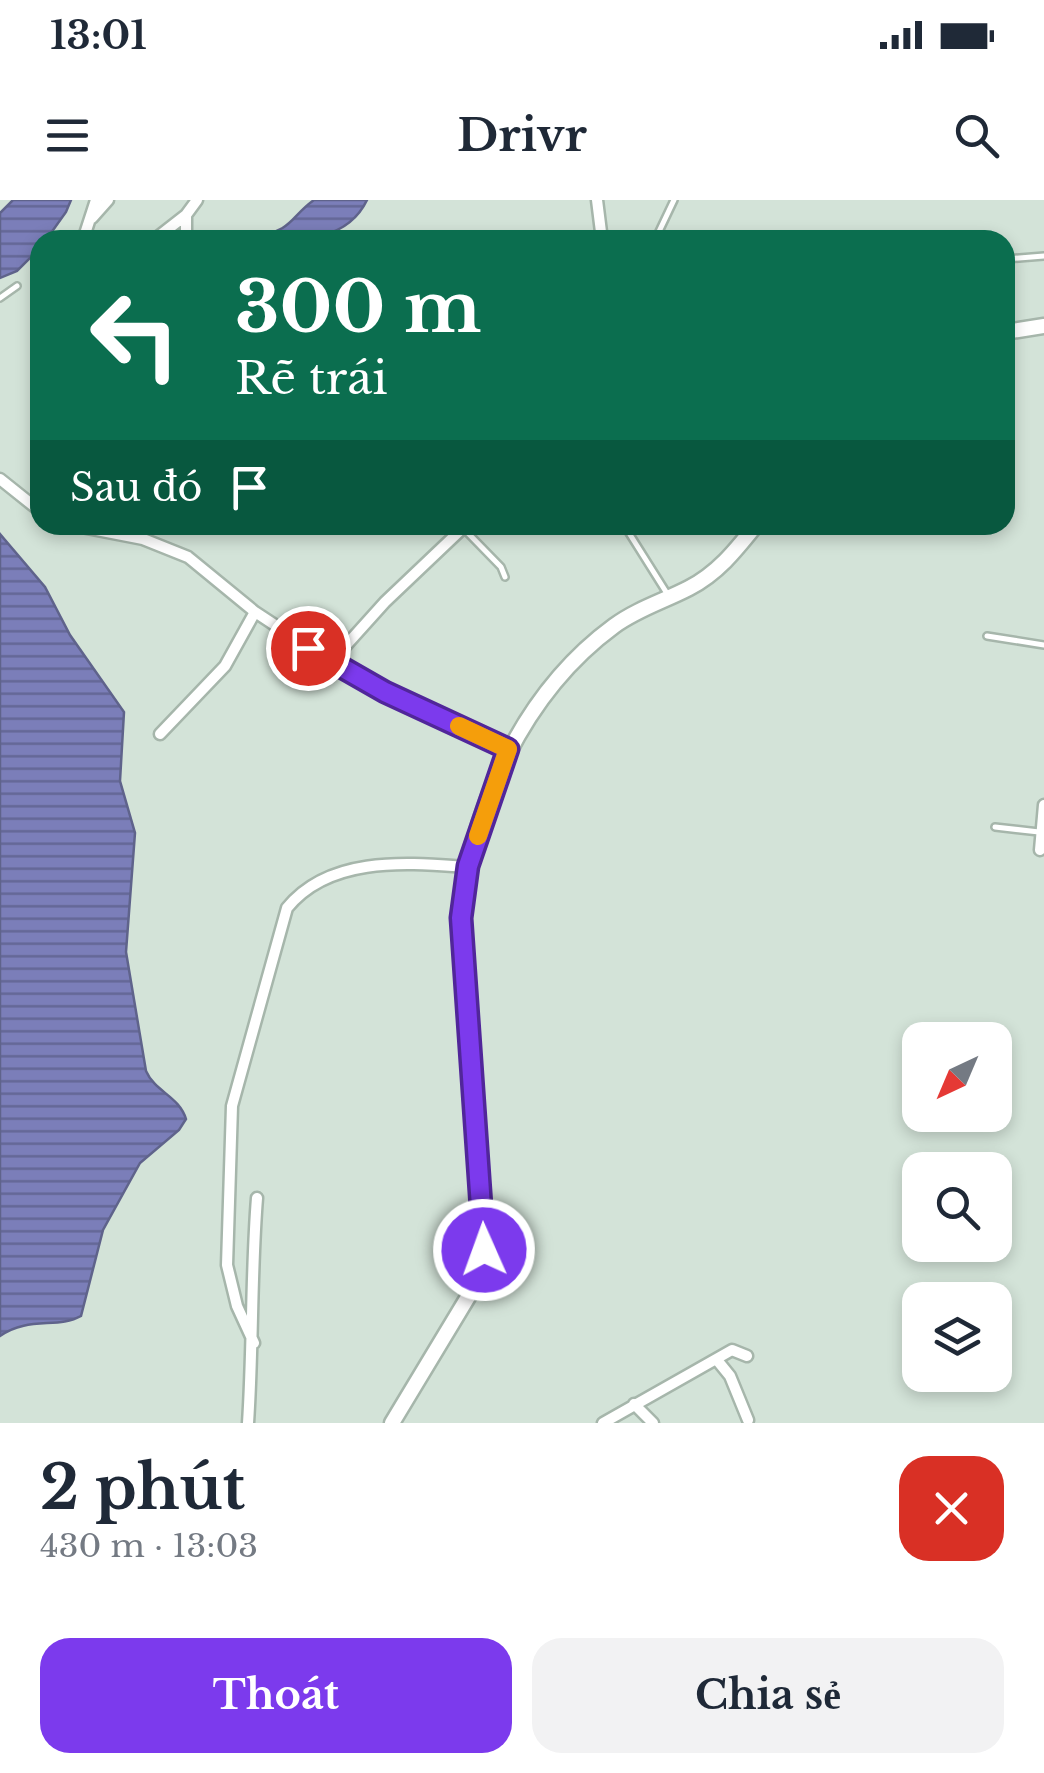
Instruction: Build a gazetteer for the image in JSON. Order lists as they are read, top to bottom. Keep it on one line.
{"north":"bottom left","page":{"status":"13:01","header":"Drivr","turn":["300 m","Rẽ trái"],"then":"Sau đó","heading":["2 phút","430 m · 13:03"],"buttons":["Thoát","Chia sẻ"]}}
